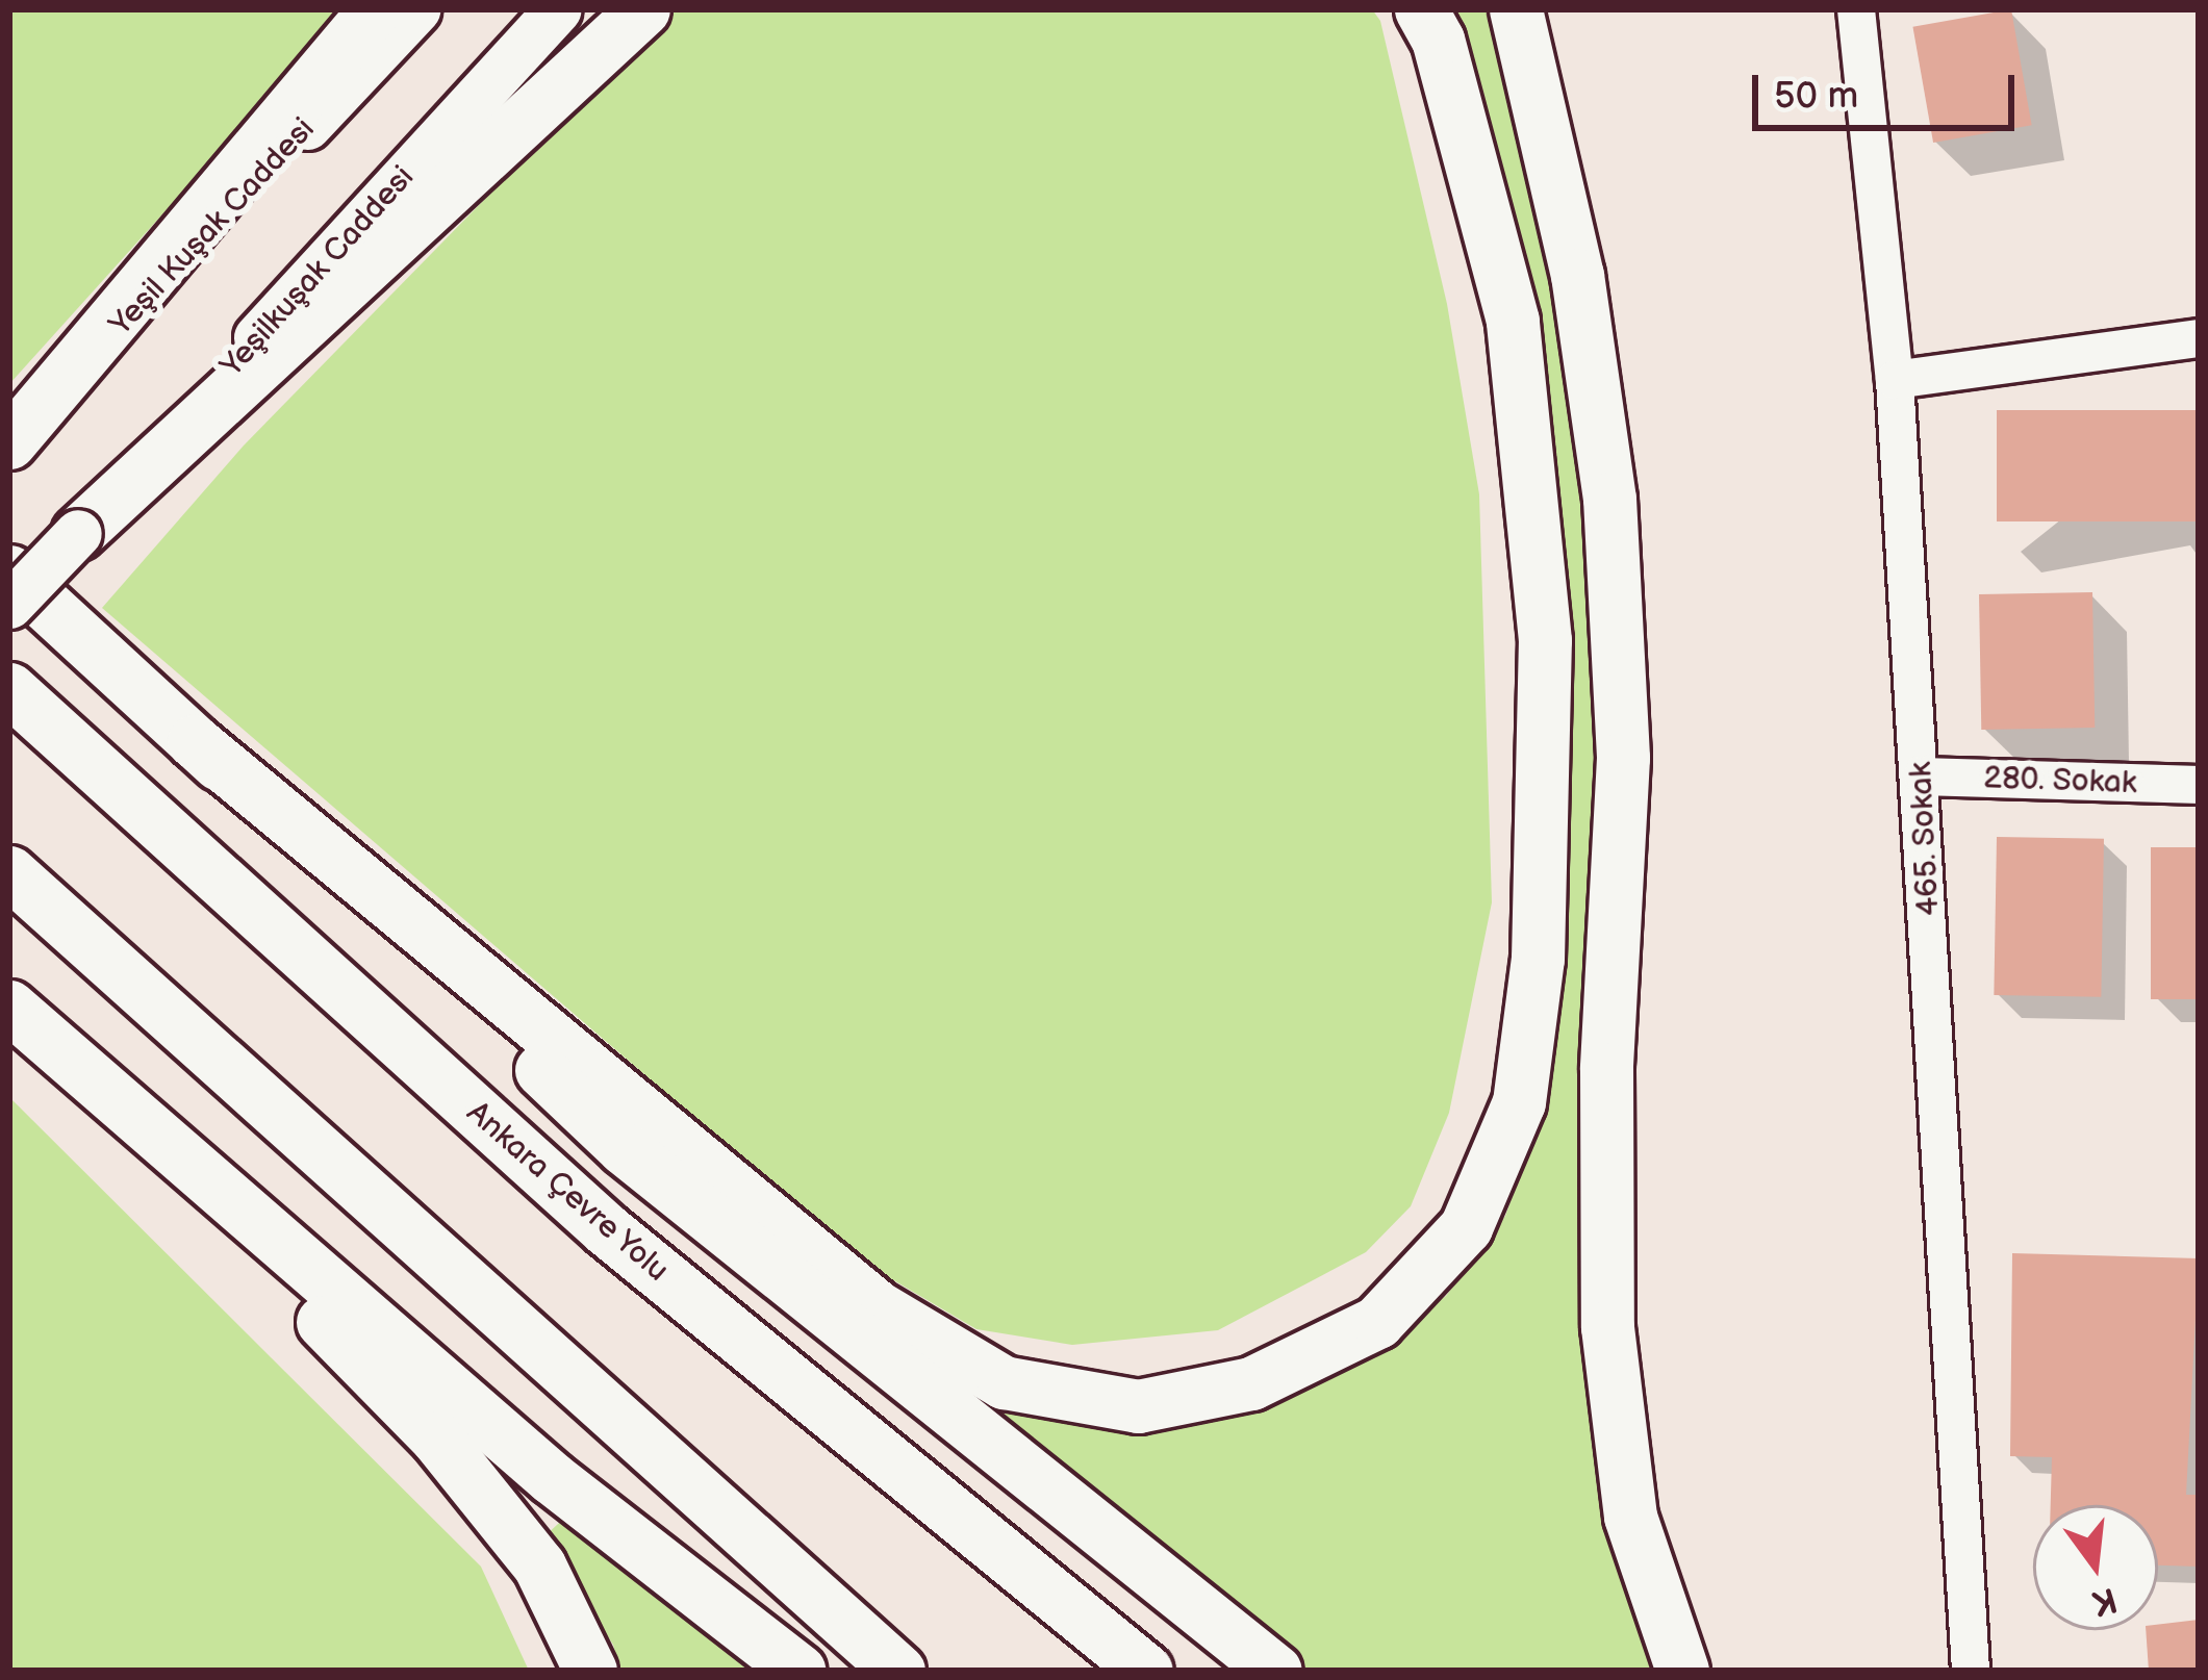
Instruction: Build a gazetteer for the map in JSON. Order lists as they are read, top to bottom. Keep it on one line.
{"streets":{"highway":["Ankara Çevre Yolu"],"main road":["Yeşil Kuşak Caddesi","Yeşilkuşak Caddesi"],"street":["280. Sokak","465. Sokak"]},"crossings":[["280. Sokak","465. Sokak"]],"scale_bar":"50 m","north":"bottom"}
